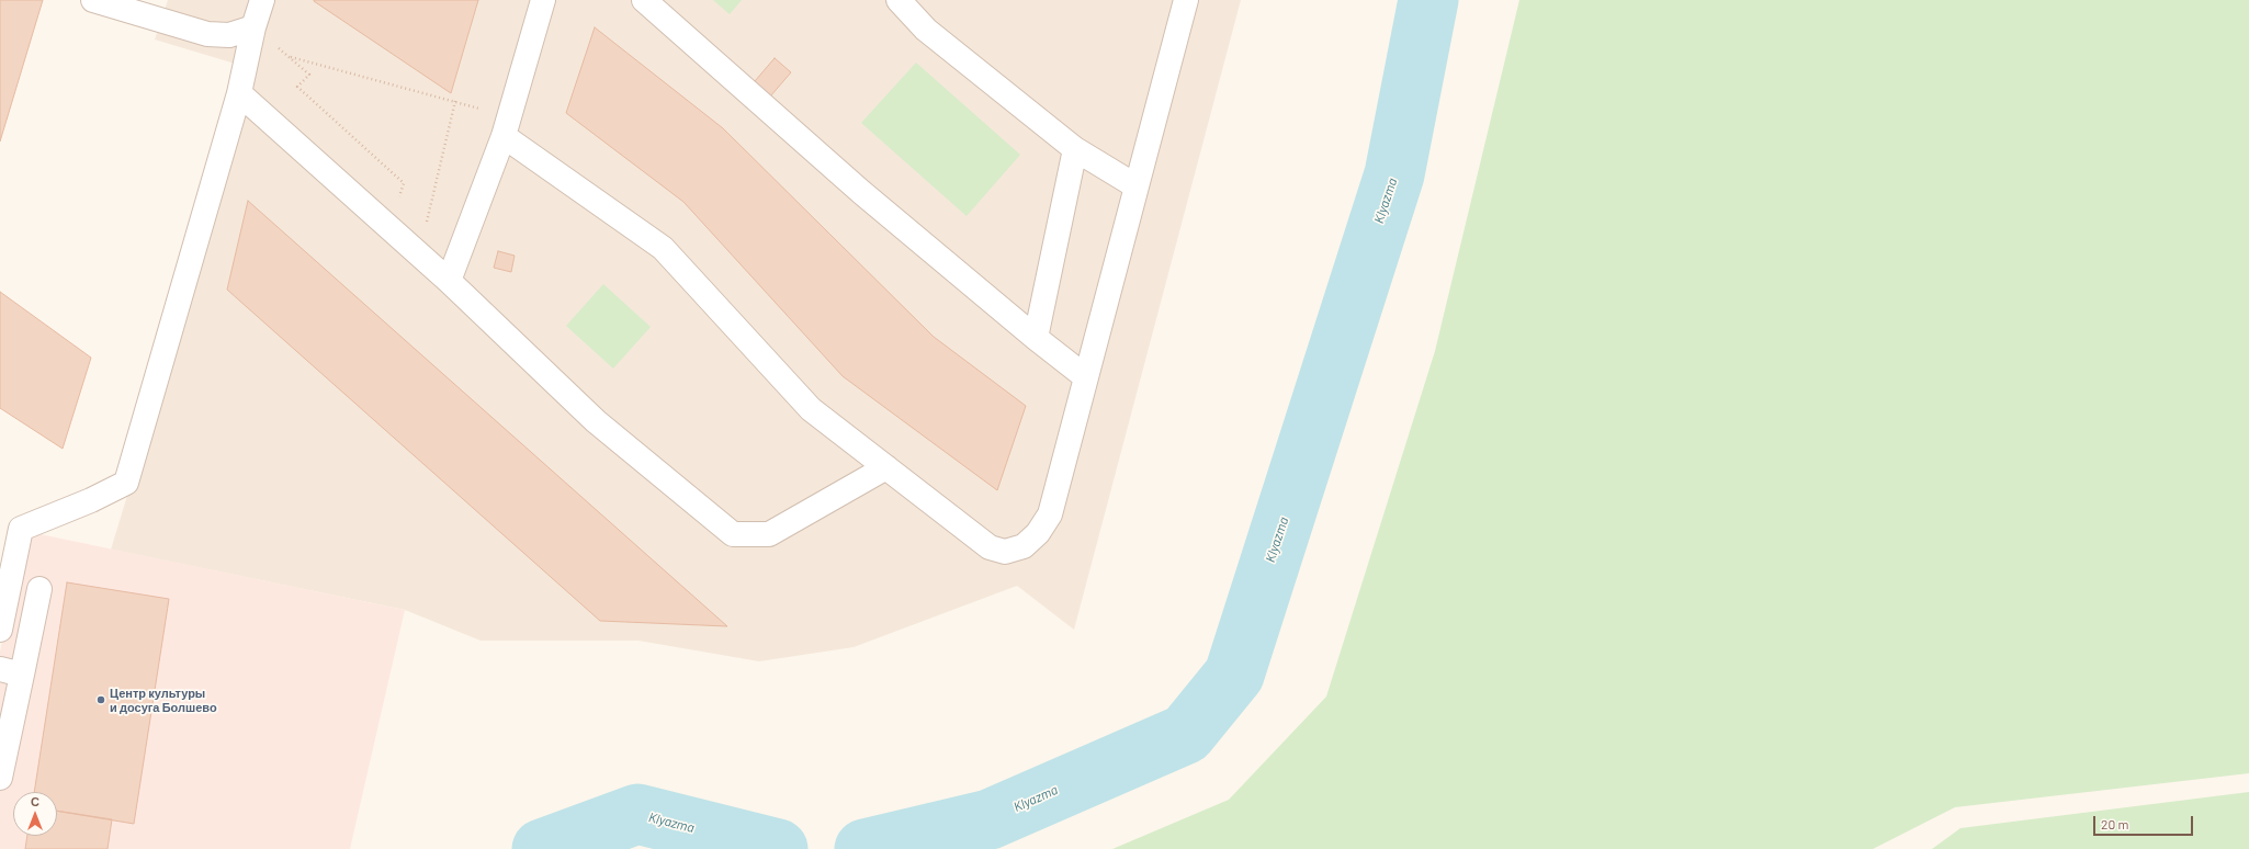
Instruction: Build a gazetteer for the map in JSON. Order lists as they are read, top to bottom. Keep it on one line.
{"water":["Klyazma"],"places":["Центр культуры и досуга Болшево"],"scale_bar":"20 m","north":"top"}
